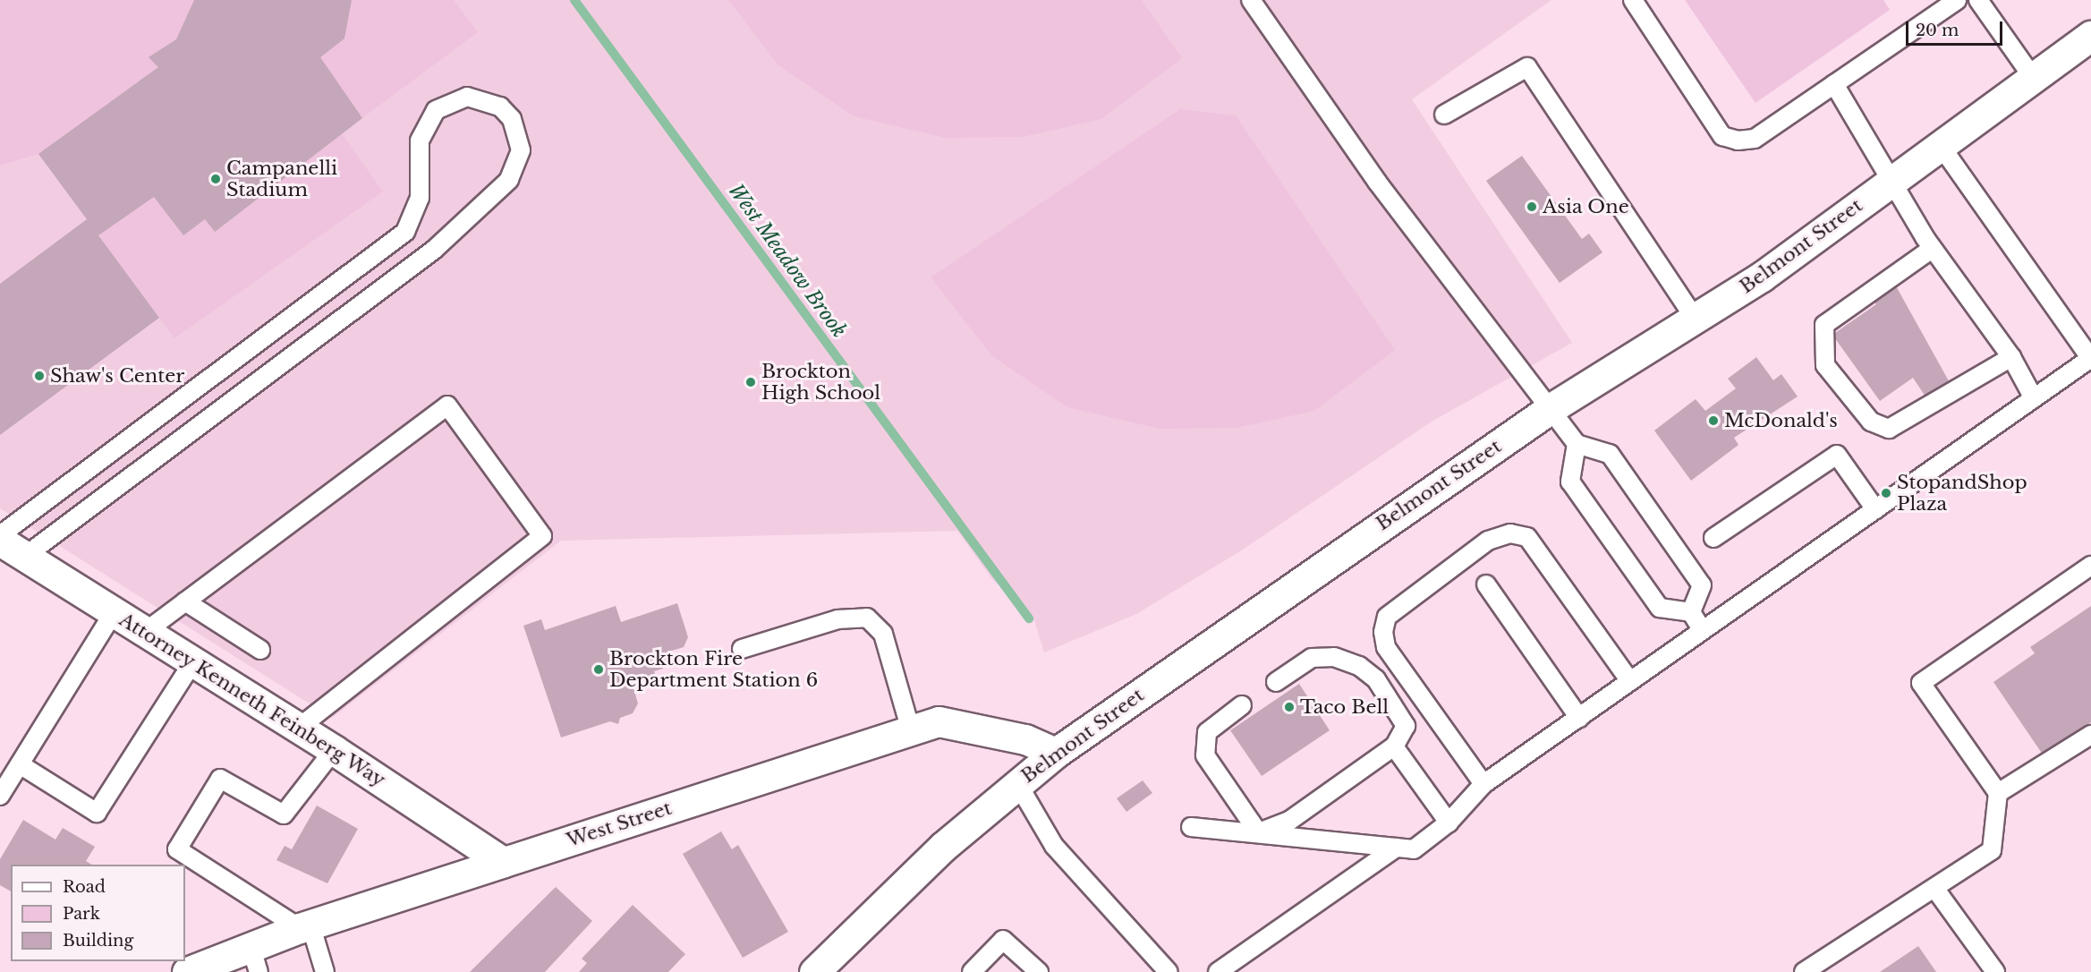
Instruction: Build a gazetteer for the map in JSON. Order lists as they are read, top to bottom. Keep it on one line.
{"streets":{"main road":["Belmont Street","Attorney Kenneth Feinberg Way","West Street"]},"crossings":[["Belmont Street","West Street"],["Attorney Kenneth Feinberg Way","West Street"]],"water":["West Meadow Brook"],"places":["Campanelli Stadium","Asia One","Shaw's Center","Brockton High School","McDonald's","StopandShop Plaza","Brockton Fire Department Station 6","Taco Bell"],"legend":["Road","Park","Building"],"scale_bar":"20 m"}
